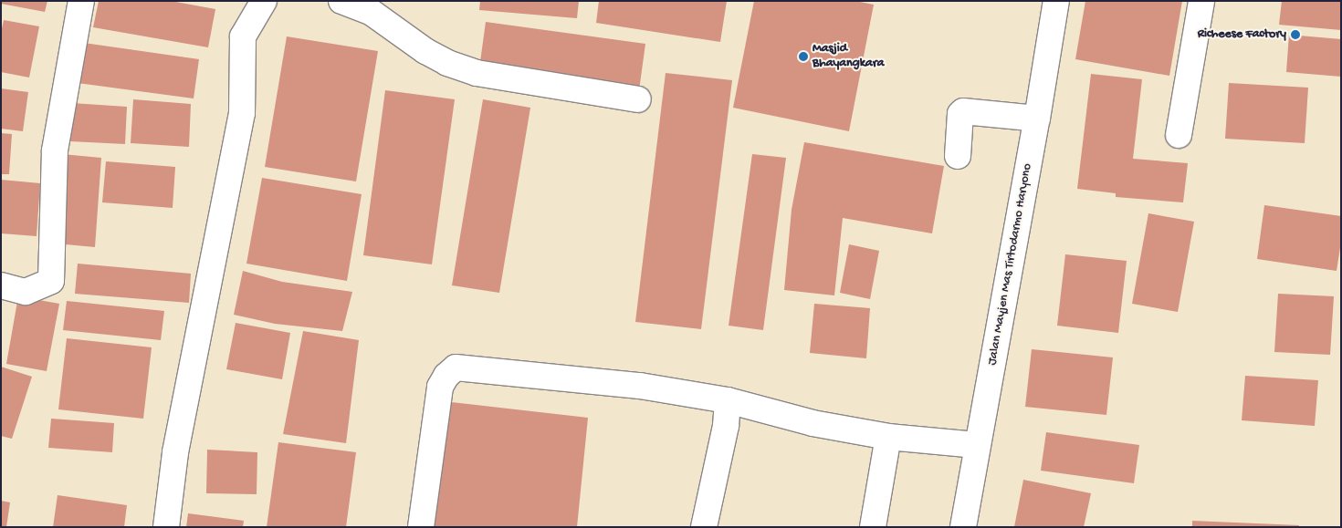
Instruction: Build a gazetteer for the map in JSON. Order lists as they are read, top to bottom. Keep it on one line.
{"streets":{"street":["Jalan Mayjen Mas Tirtodarmo Haryono"]},"places":["Richeese Factory","Masjid Bhayangkara"]}
